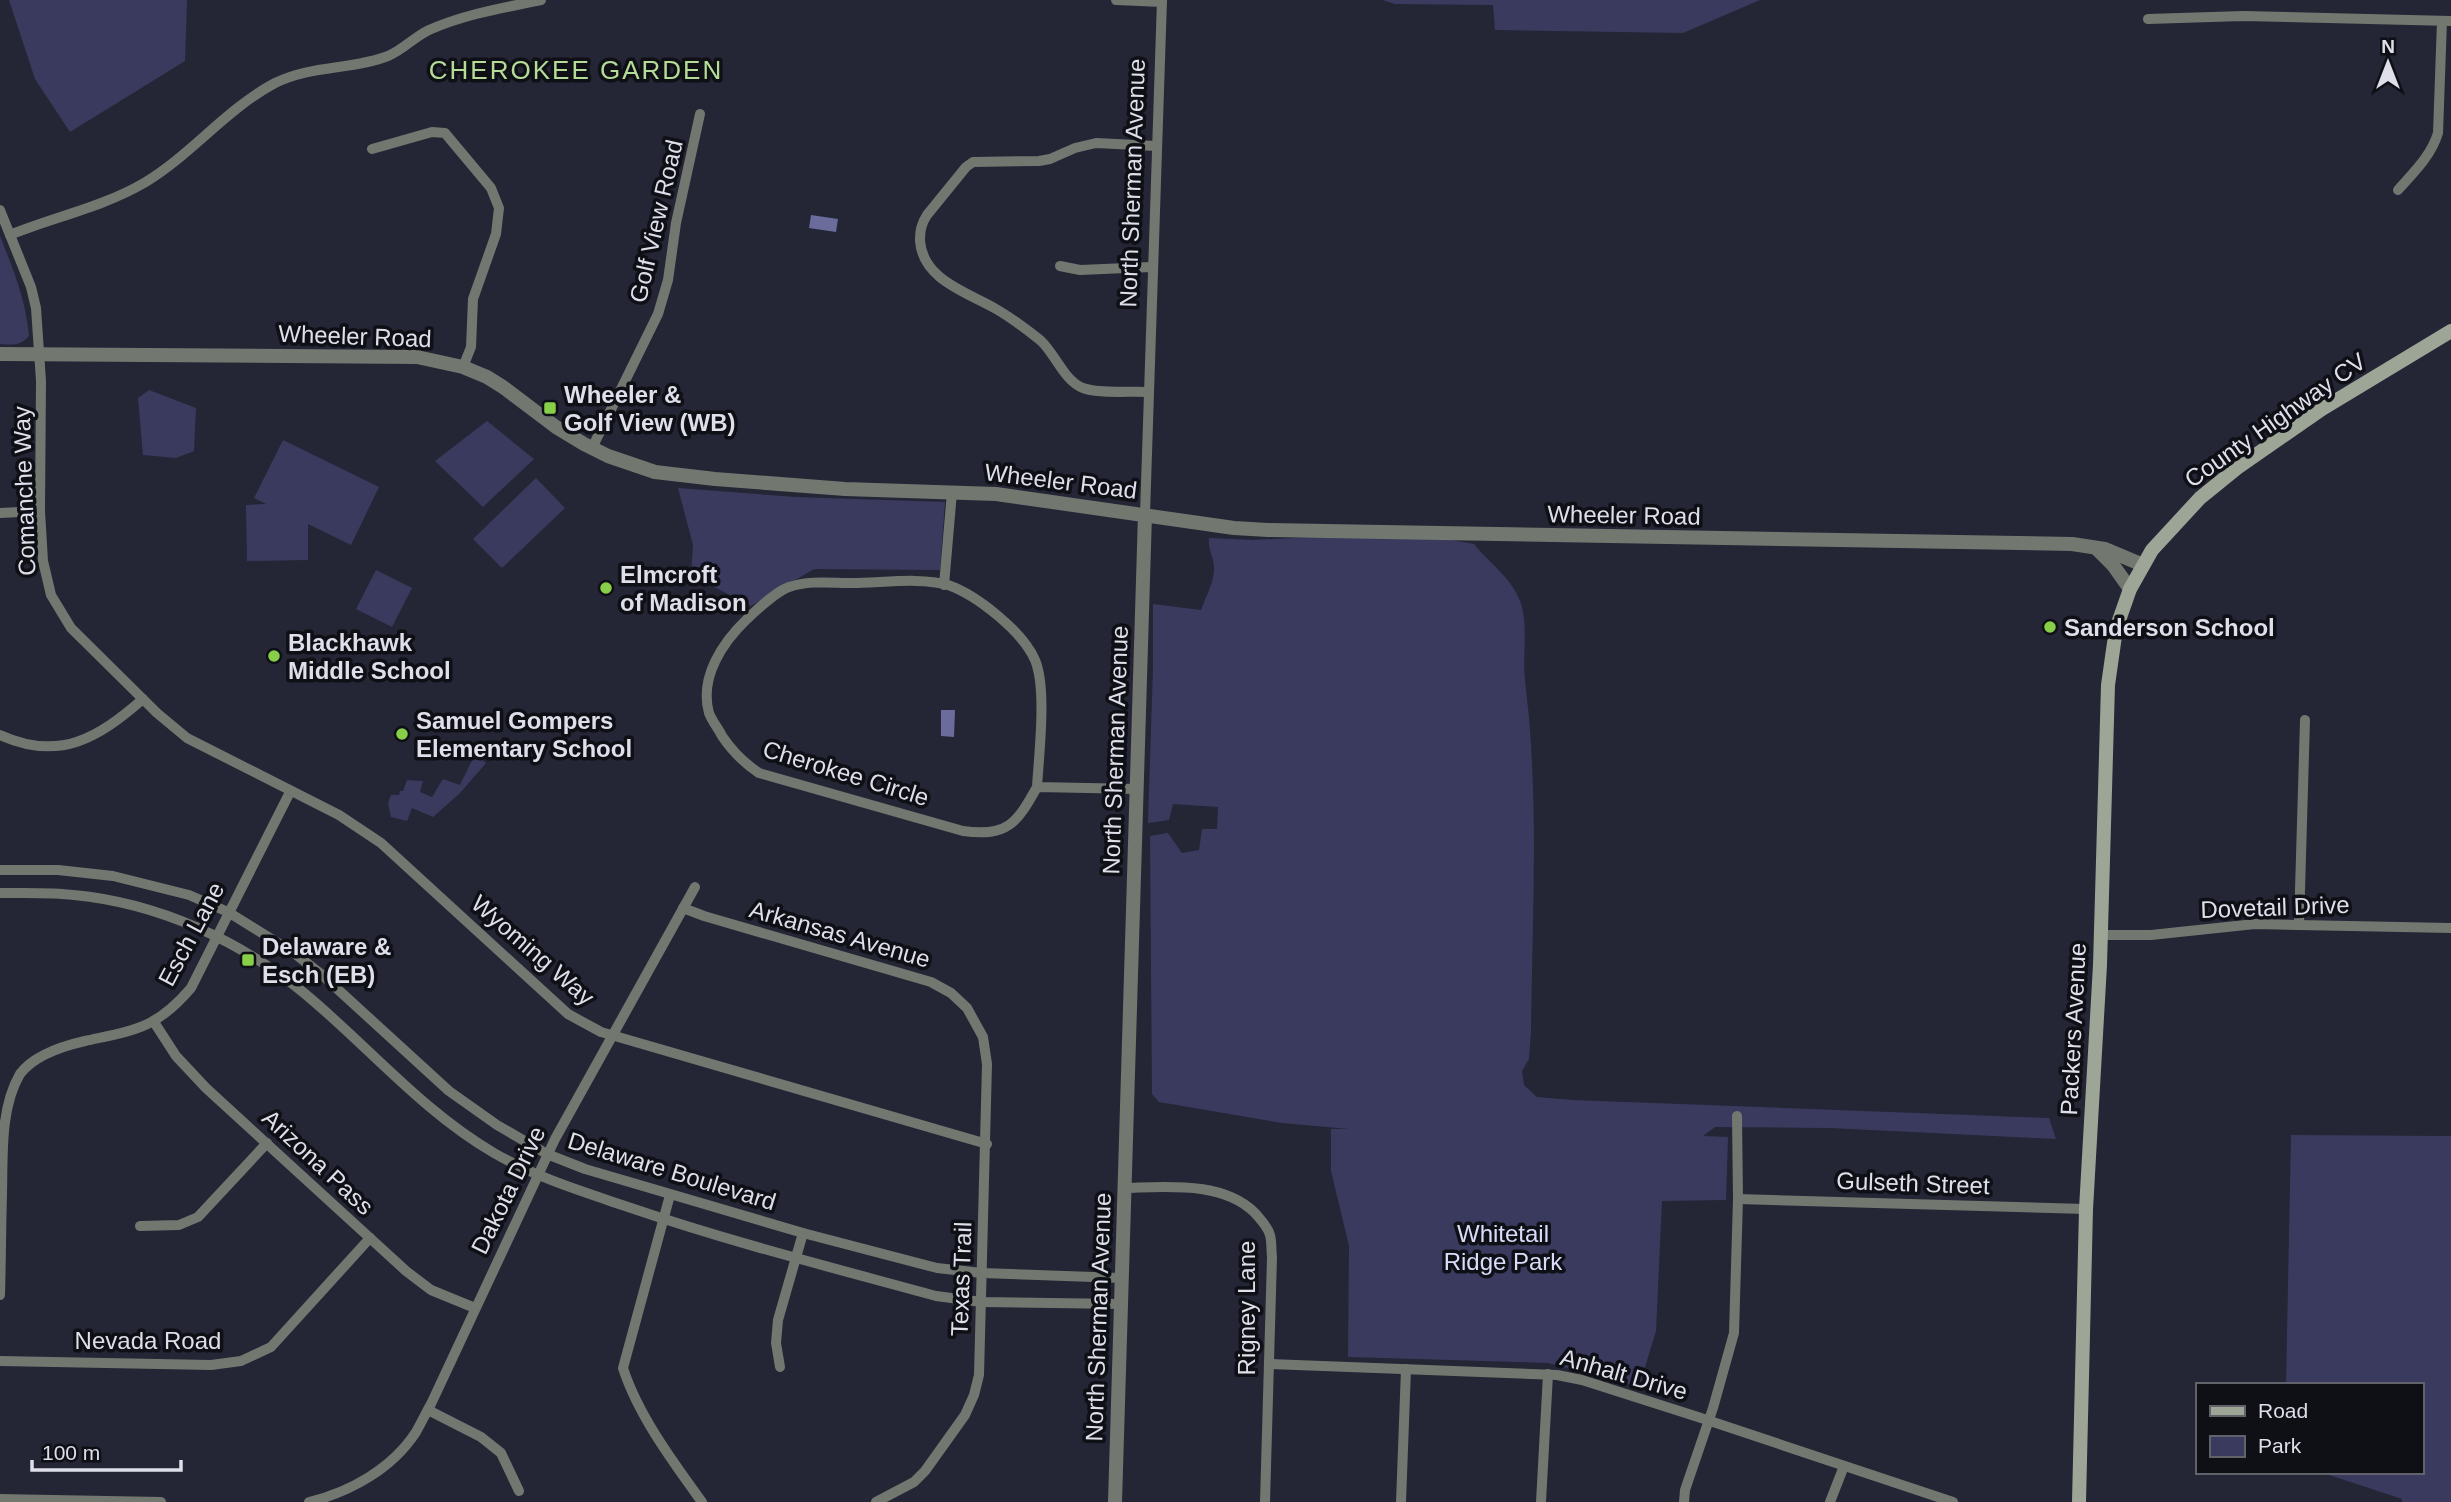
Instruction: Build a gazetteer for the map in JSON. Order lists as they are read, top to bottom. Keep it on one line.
{"streets":{"main road":["County Highway CV","Packers Avenue"],"street":["North Sherman Avenue","Golf View Road","Wheeler Road","Comanche Way","Cherokee Circle","Dovetail Drive","Esch Lane","Arkansas Avenue","Wyoming Way","Arizona Pass","Delaware Boulevard","Gulseth Street","Dakota Drive","Texas Trail","Rigney Lane","Nevada Road","Anhalt Drive"]},"crossings":[["North Sherman Avenue","Wheeler Road"],["North Sherman Avenue","Delaware Boulevard"],["North Sherman Avenue","Rigney Lane"],["Golf View Road","Wheeler Road"],["Wheeler Road","County Highway CV"],["Wheeler Road","Comanche Way"],["Wheeler Road","Packers Avenue"],["County Highway CV","Packers Avenue"],["Comanche Way","Wyoming Way"],["Dovetail Drive","Packers Avenue"],["Esch Lane","Wyoming Way"],["Esch Lane","Arizona Pass"],["Esch Lane","Delaware Boulevard"],["Arkansas Avenue","Dakota Drive"],["Arkansas Avenue","Texas Trail"],["Wyoming Way","Dakota Drive"],["Wyoming Way","Texas Trail"],["Packers Avenue","Gulseth Street"],["Arizona Pass","Dakota Drive"],["Arizona Pass","Nevada Road"],["Delaware Boulevard","Dakota Drive"],["Delaware Boulevard","Texas Trail"],["Rigney Lane","Anhalt Drive"]],"districts":["CHEROKEE GARDEN"],"parks":["Whitetail Ridge Park"],"places":{"transit":["Wheeler & Golf View (WB)","Delaware & Esch (EB)"],"other":["Elmcroft of Madison","Sanderson School","Blackhawk Middle School","Samuel Gompers Elementary School"]},"legend":["Road","Park"],"scale_bar":"100 m","north":"top"}
